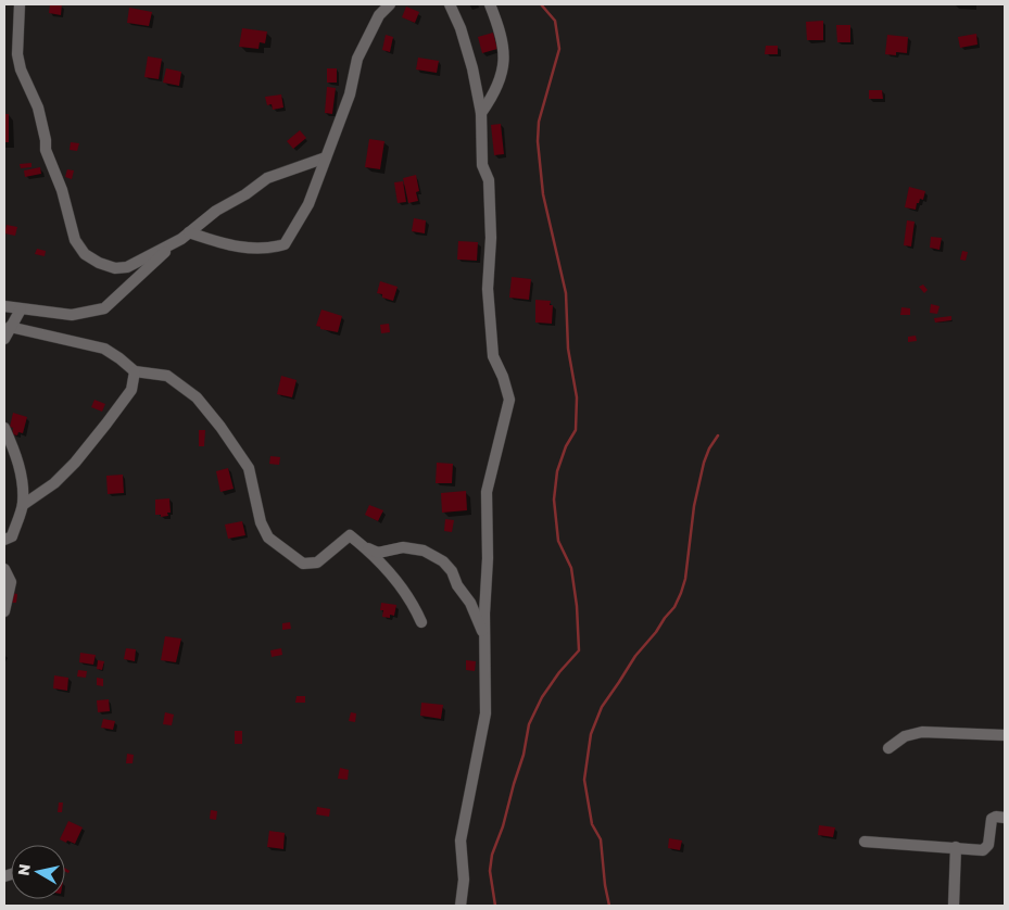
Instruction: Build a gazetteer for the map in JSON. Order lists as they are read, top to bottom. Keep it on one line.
{"north":"left"}
